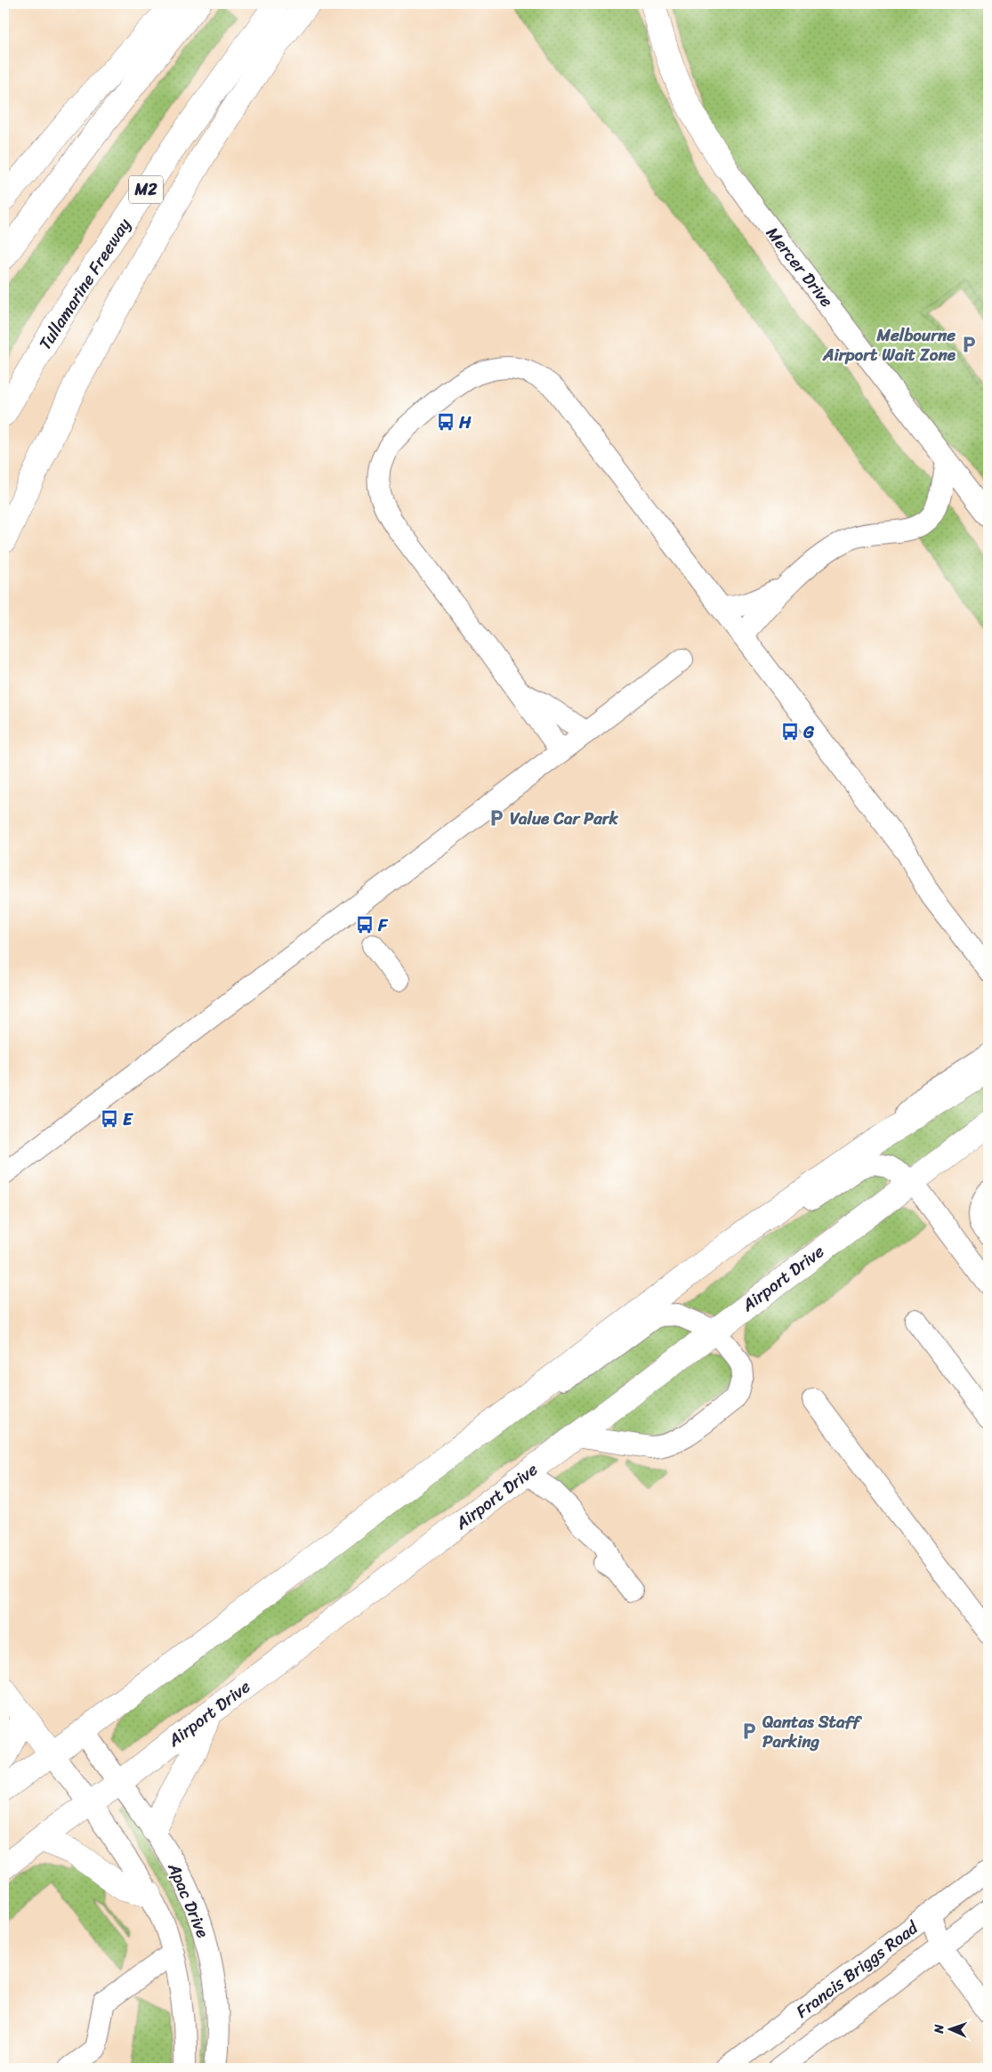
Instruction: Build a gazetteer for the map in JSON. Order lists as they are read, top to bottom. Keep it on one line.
{"streets":{"main road":["M2","Tullamarine Freeway","Airport Drive"],"street":["Mercer Drive","Apac Drive","Francis Briggs Road"]},"crossings":[["Airport Drive","Apac Drive"]],"places":{"parking":["Melbourne Airport Wait Zone","Value Car Park","Qantas Staff Parking"],"bus stop":["H","G","F","E"]},"north":"left"}
